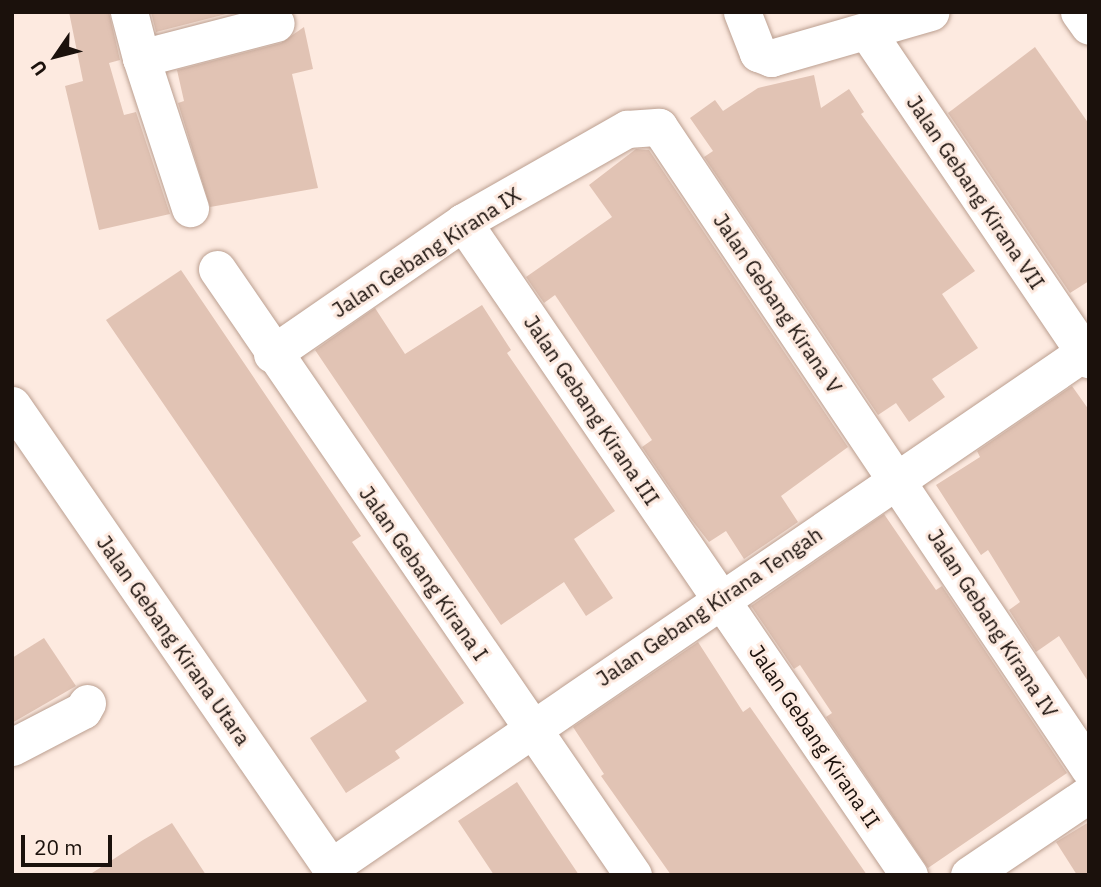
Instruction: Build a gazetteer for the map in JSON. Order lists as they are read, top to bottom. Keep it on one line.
{"streets":{"street":["Jalan Gebang Kirana VII","Jalan Gebang Kirana IX","Jalan Gebang Kirana V","Jalan Gebang Kirana III","Jalan Gebang Kirana I","Jalan Gebang Kirana Tengah","Jalan Gebang Kirana IV","Jalan Gebang Kirana Utara","Jalan Gebang Kirana II"]},"crossings":[["Jalan Gebang Kirana VII","Jalan Gebang Kirana Tengah"],["Jalan Gebang Kirana IX","Jalan Gebang Kirana V"],["Jalan Gebang Kirana IX","Jalan Gebang Kirana III"],["Jalan Gebang Kirana IX","Jalan Gebang Kirana I"],["Jalan Gebang Kirana V","Jalan Gebang Kirana Tengah"],["Jalan Gebang Kirana V","Jalan Gebang Kirana IV"],["Jalan Gebang Kirana III","Jalan Gebang Kirana Tengah"],["Jalan Gebang Kirana III","Jalan Gebang Kirana II"],["Jalan Gebang Kirana I","Jalan Gebang Kirana Tengah"],["Jalan Gebang Kirana Tengah","Jalan Gebang Kirana IV"],["Jalan Gebang Kirana Tengah","Jalan Gebang Kirana Utara"],["Jalan Gebang Kirana Tengah","Jalan Gebang Kirana II"]],"scale_bar":"20 m","north":"bottom left"}
